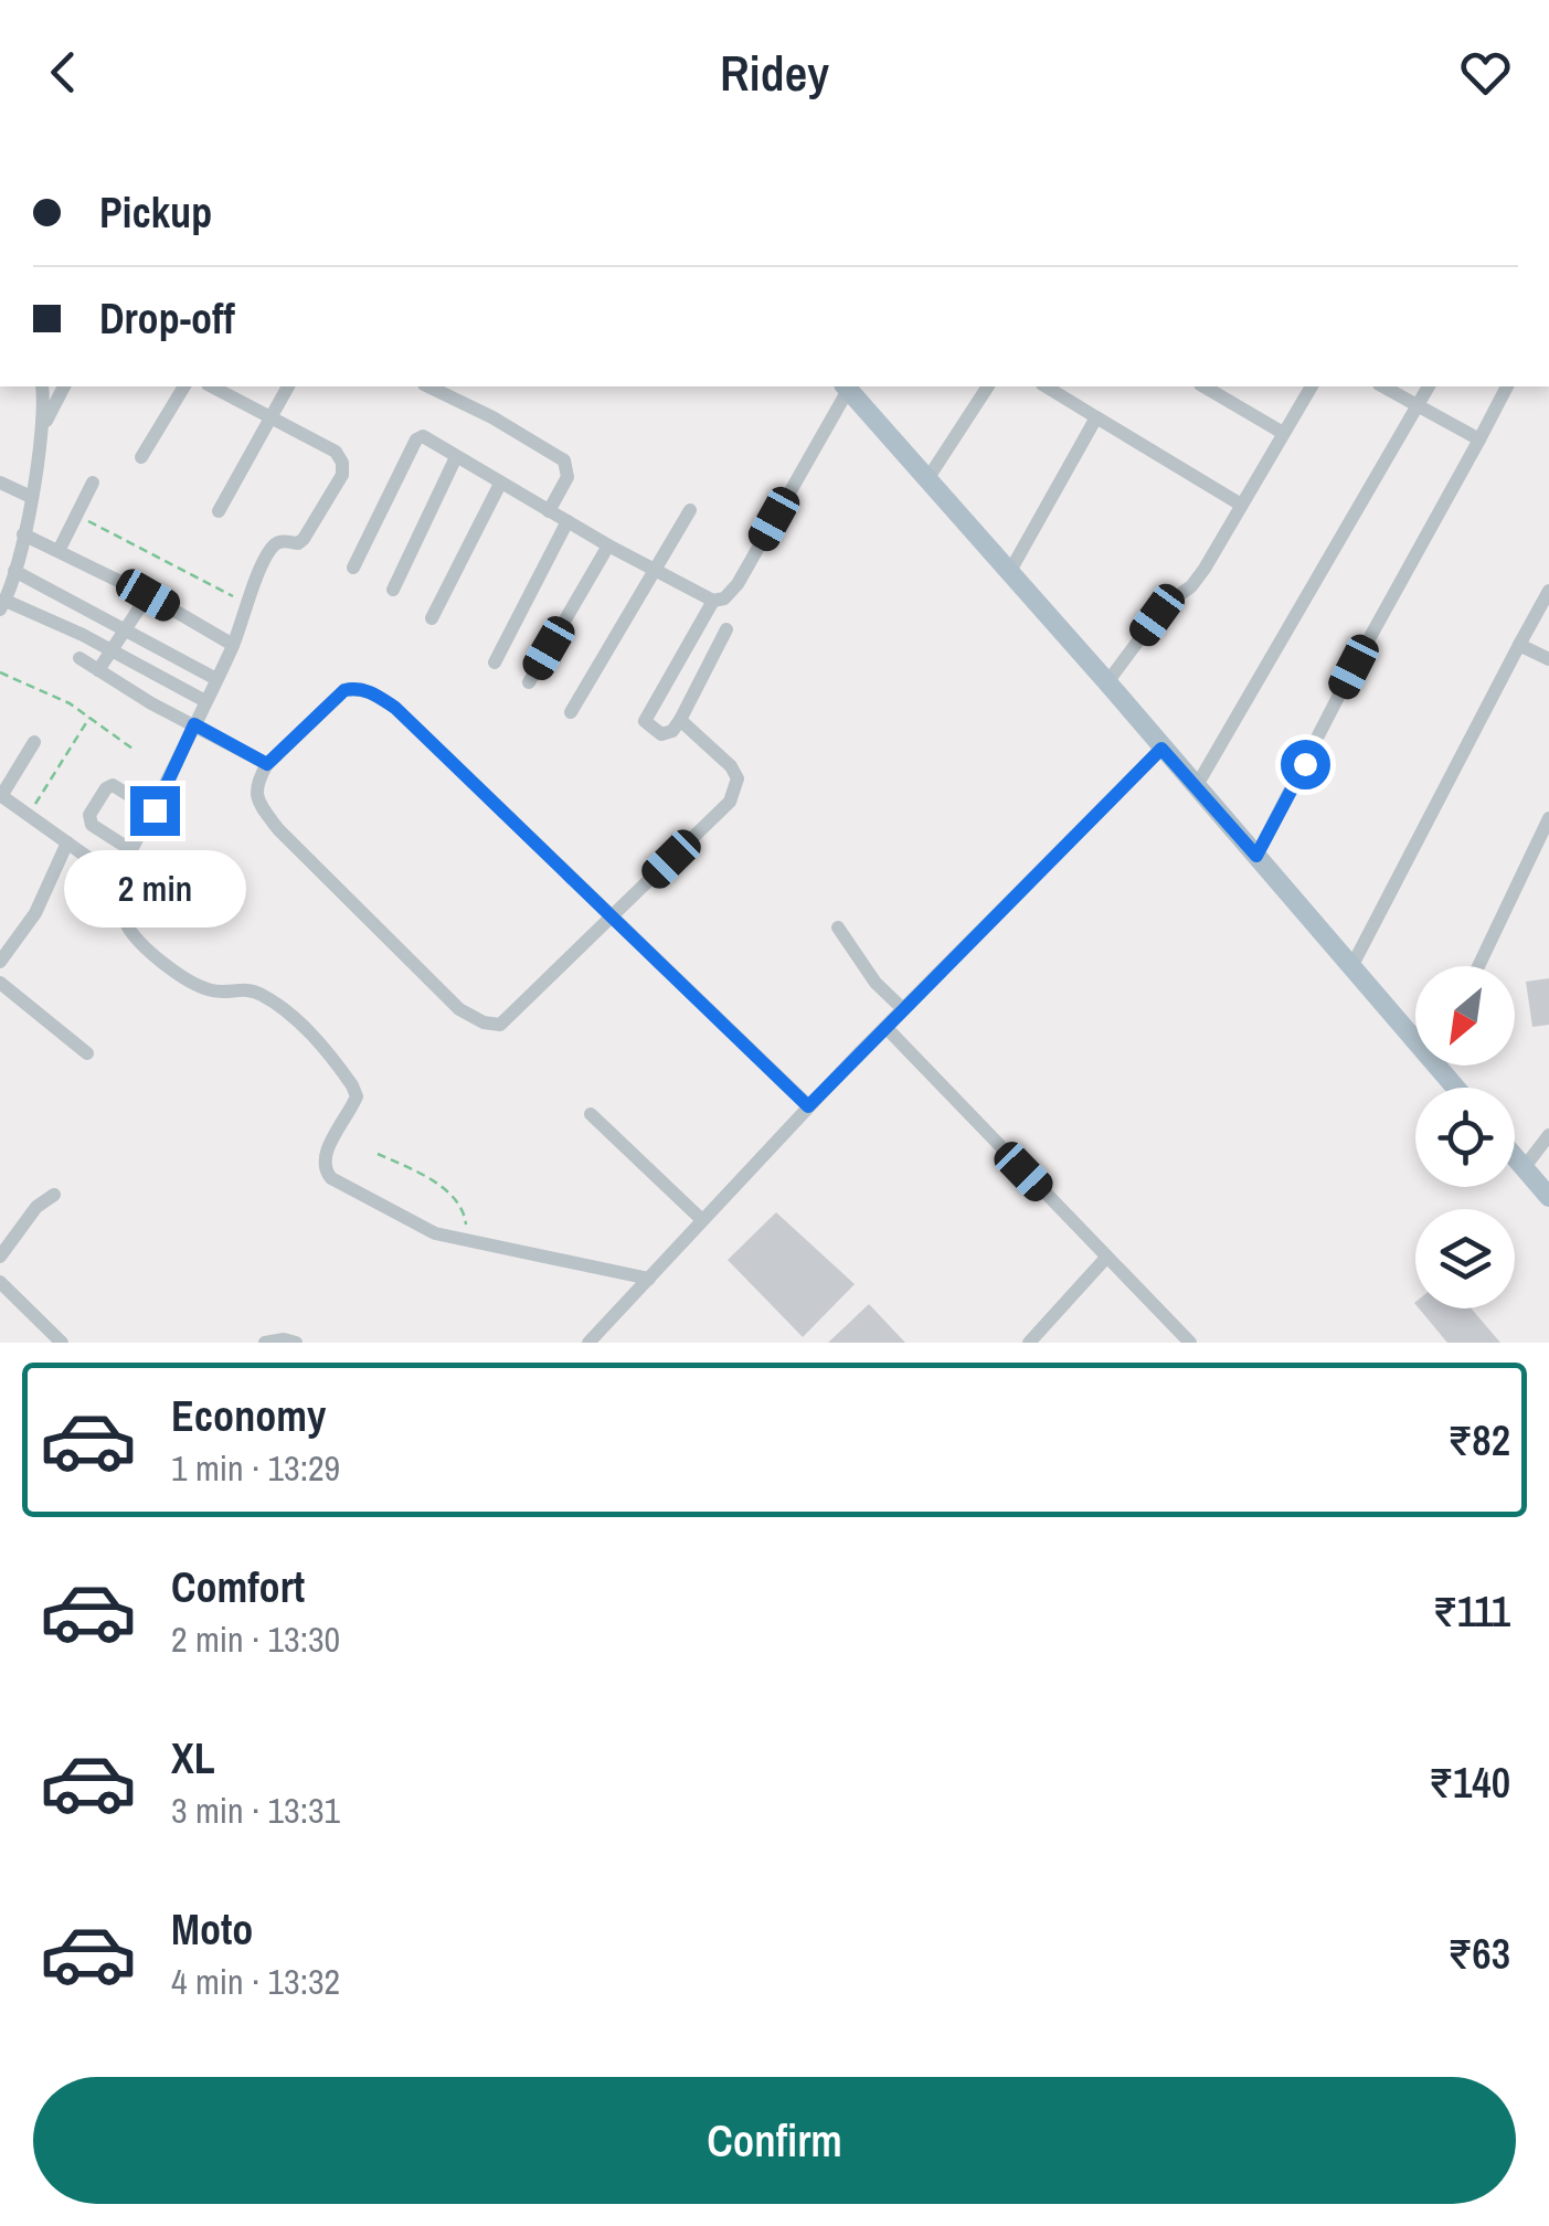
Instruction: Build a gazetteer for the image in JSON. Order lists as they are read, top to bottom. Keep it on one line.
{"north":"bottom left","page":{"header":"Ridey","banner":["Pickup","Drop-off"],"bubble":"2 min","list":[{"name":"Economy","note":"1 min · 13:29","value":"₹82"},{"name":"Comfort","note":"2 min · 13:30","value":"₹111"},{"name":"XL","note":"3 min · 13:31","value":"₹140"},{"name":"Moto","note":"4 min · 13:32","value":"₹63"}],"buttons":"Confirm"}}
